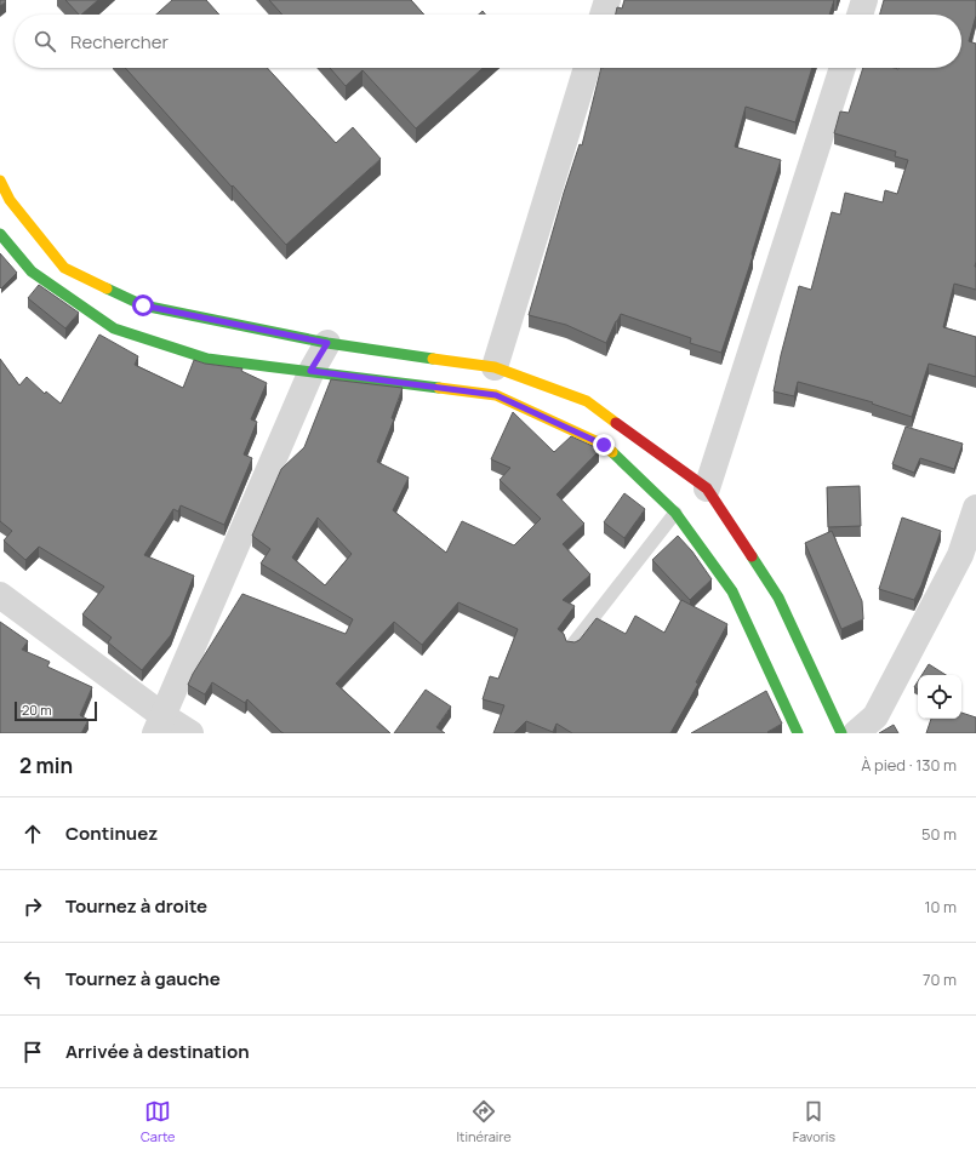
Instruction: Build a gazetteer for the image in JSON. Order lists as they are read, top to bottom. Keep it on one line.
{"scale_bar":"20 m","page":{"search":"Rechercher","scale":"20 m","heading":["2 min","À pied · 130 m"],"list":[["Continuez","50 m"],["Tournez à droite","10 m"],["Tournez à gauche","70 m"],"Arrivée à destination"],"nav":["Carte","Itinéraire","Favoris"]}}
